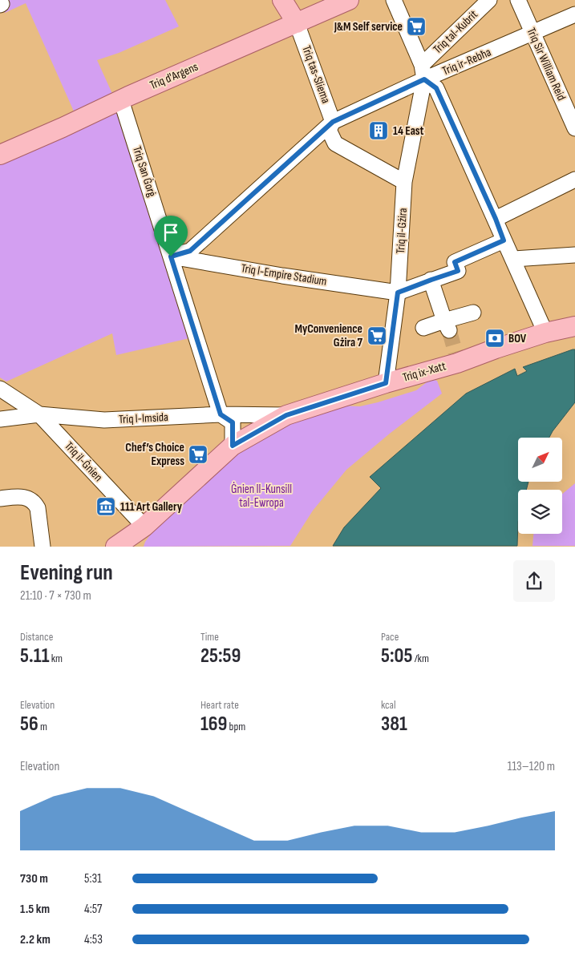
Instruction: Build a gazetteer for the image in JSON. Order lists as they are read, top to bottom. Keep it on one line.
{"streets":{"main road":["Triq tas-Sliema","Triq d'Argens","Triq ix-Xatt"],"street":["Triq tal-Kubrit","Triq ir-Rebħa","Triq Sir William Reid","Triq San Ġorġ","Triq il-Gżira","Triq l-Empire Stadium","Triq l-Imsida","Triq il-Ġnien"]},"crossings":[["Triq tal-Kubrit","Triq ir-Rebħa"],["Triq tal-Kubrit","Triq il-Gżira"],["Triq ir-Rebħa","Triq Sir William Reid"],["Triq ir-Rebħa","Triq tas-Sliema"],["Triq ir-Rebħa","Triq San Ġorġ"],["Triq ir-Rebħa","Triq il-Gżira"],["Triq ir-Rebħa","Triq l-Empire Stadium"],["Triq tas-Sliema","Triq d'Argens"],["Triq tas-Sliema","Triq il-Gżira"],["Triq d'Argens","Triq San Ġorġ"],["Triq San Ġorġ","Triq l-Empire Stadium"],["Triq San Ġorġ","Triq ix-Xatt"],["Triq San Ġorġ","Triq l-Imsida"],["Triq il-Gżira","Triq l-Empire Stadium"],["Triq il-Gżira","Triq ix-Xatt"],["Triq ix-Xatt","Triq l-Imsida"],["Triq ix-Xatt","Triq il-Ġnien"],["Triq l-Imsida","Triq il-Ġnien"]],"parks":["Ġnien Il-Kunsill tal-Ewropa"],"places":{"supermarket":["J&M Self service","MyConvenience Gżira 7","Chef’s Choice Express"],"building":["14 East"],"bank":["BOV"],"museum":["111 Art Gallery"]},"north":"top right","page":{"heading":["Evening run","21:10 · 7 × 730 m"],"stats":[["Distance","5.11 km"],["Time","25:59"],["Pace","5:05 /km"],["Elevation","56 m"],["Heart rate","169 bpm"],["kcal","381"]],"chart":["Elevation","113–120 m"],"list":[{"name":"730 m","note":"5:31"},{"name":"1.5 km","note":"4:57"},{"name":"2.2 km","note":"4:53"}]}}
